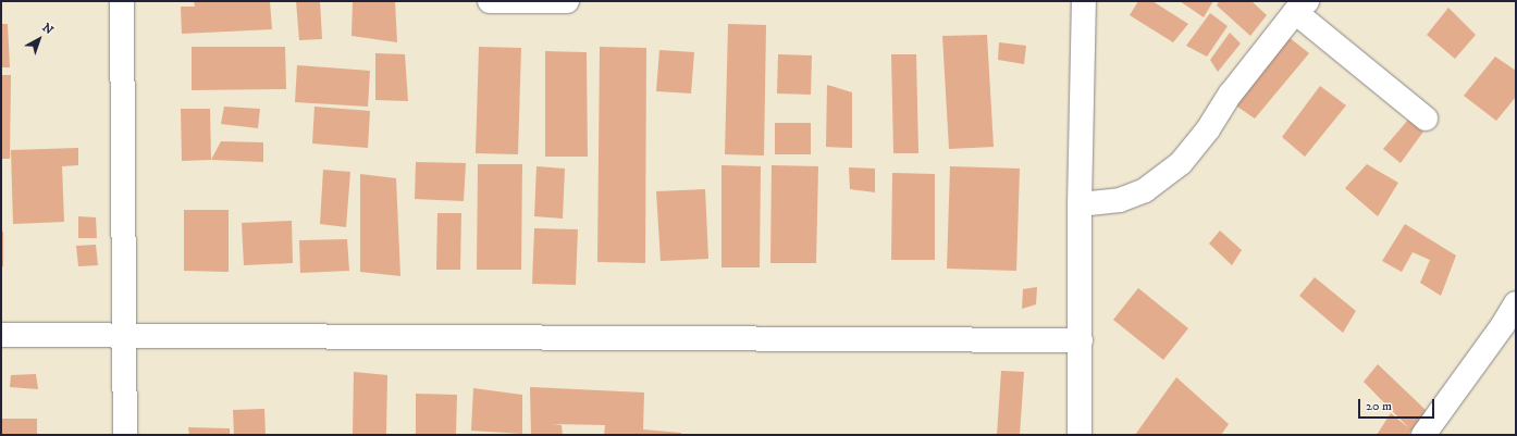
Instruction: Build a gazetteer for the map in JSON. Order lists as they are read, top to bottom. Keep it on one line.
{"scale_bar":"20 m","north":"top right"}
